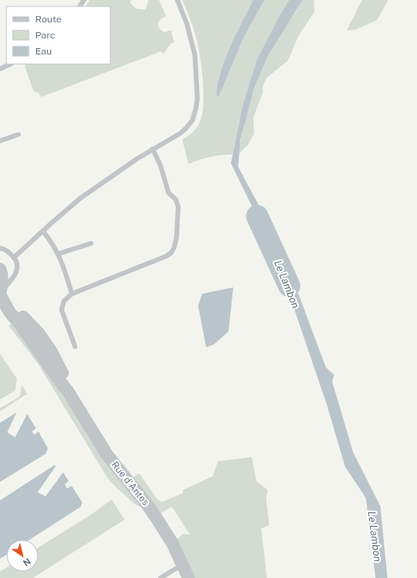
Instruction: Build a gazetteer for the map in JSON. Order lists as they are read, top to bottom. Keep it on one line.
{"streets":{"street":["Rue d'Antes"]},"water":["Le Lambon"],"legend":["Route","Parc","Eau"],"north":"bottom right"}
